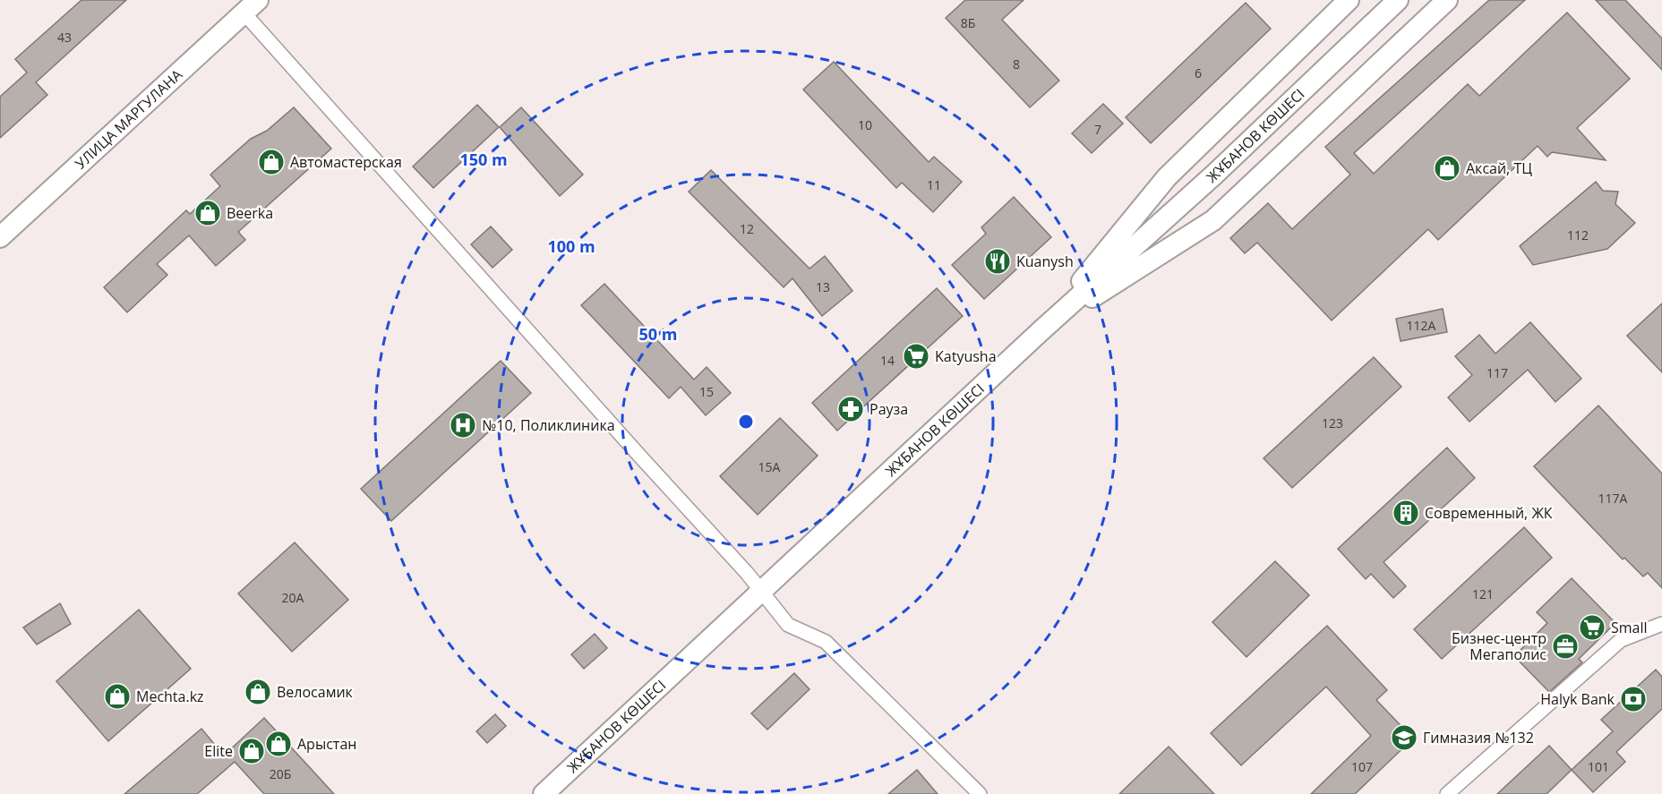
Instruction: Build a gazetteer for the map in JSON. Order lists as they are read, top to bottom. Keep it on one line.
{"streets":{"main road":["УЛИЦА МАРГУЛАНА","ЖҰБАНОВ КӨШЕСІ"]},"places":{"shop":["Автомастерская","Аксай, ТЦ","Beerka","Велосамик","Mechta.kz","Арыстан","Elite"],"restaurant":["Kuanysh"],"supermarket":["Katyusha","Small"],"pharmacy":["Рауза"],"hospital":["№10, Поликлиника"],"building":["Современный, ЖК"],"office":["Бизнес-центр Мегаполис"],"bank":["Halyk Bank"],"school or university":["Гимназия №132"]},"house_numbers":["8Б","43","8","6","10","7","11","12","112","13","112А","14","117","15","123","15А","117А","121","20А","107","101","20Б"],"rings":["150 m","100 m","50 m"]}
